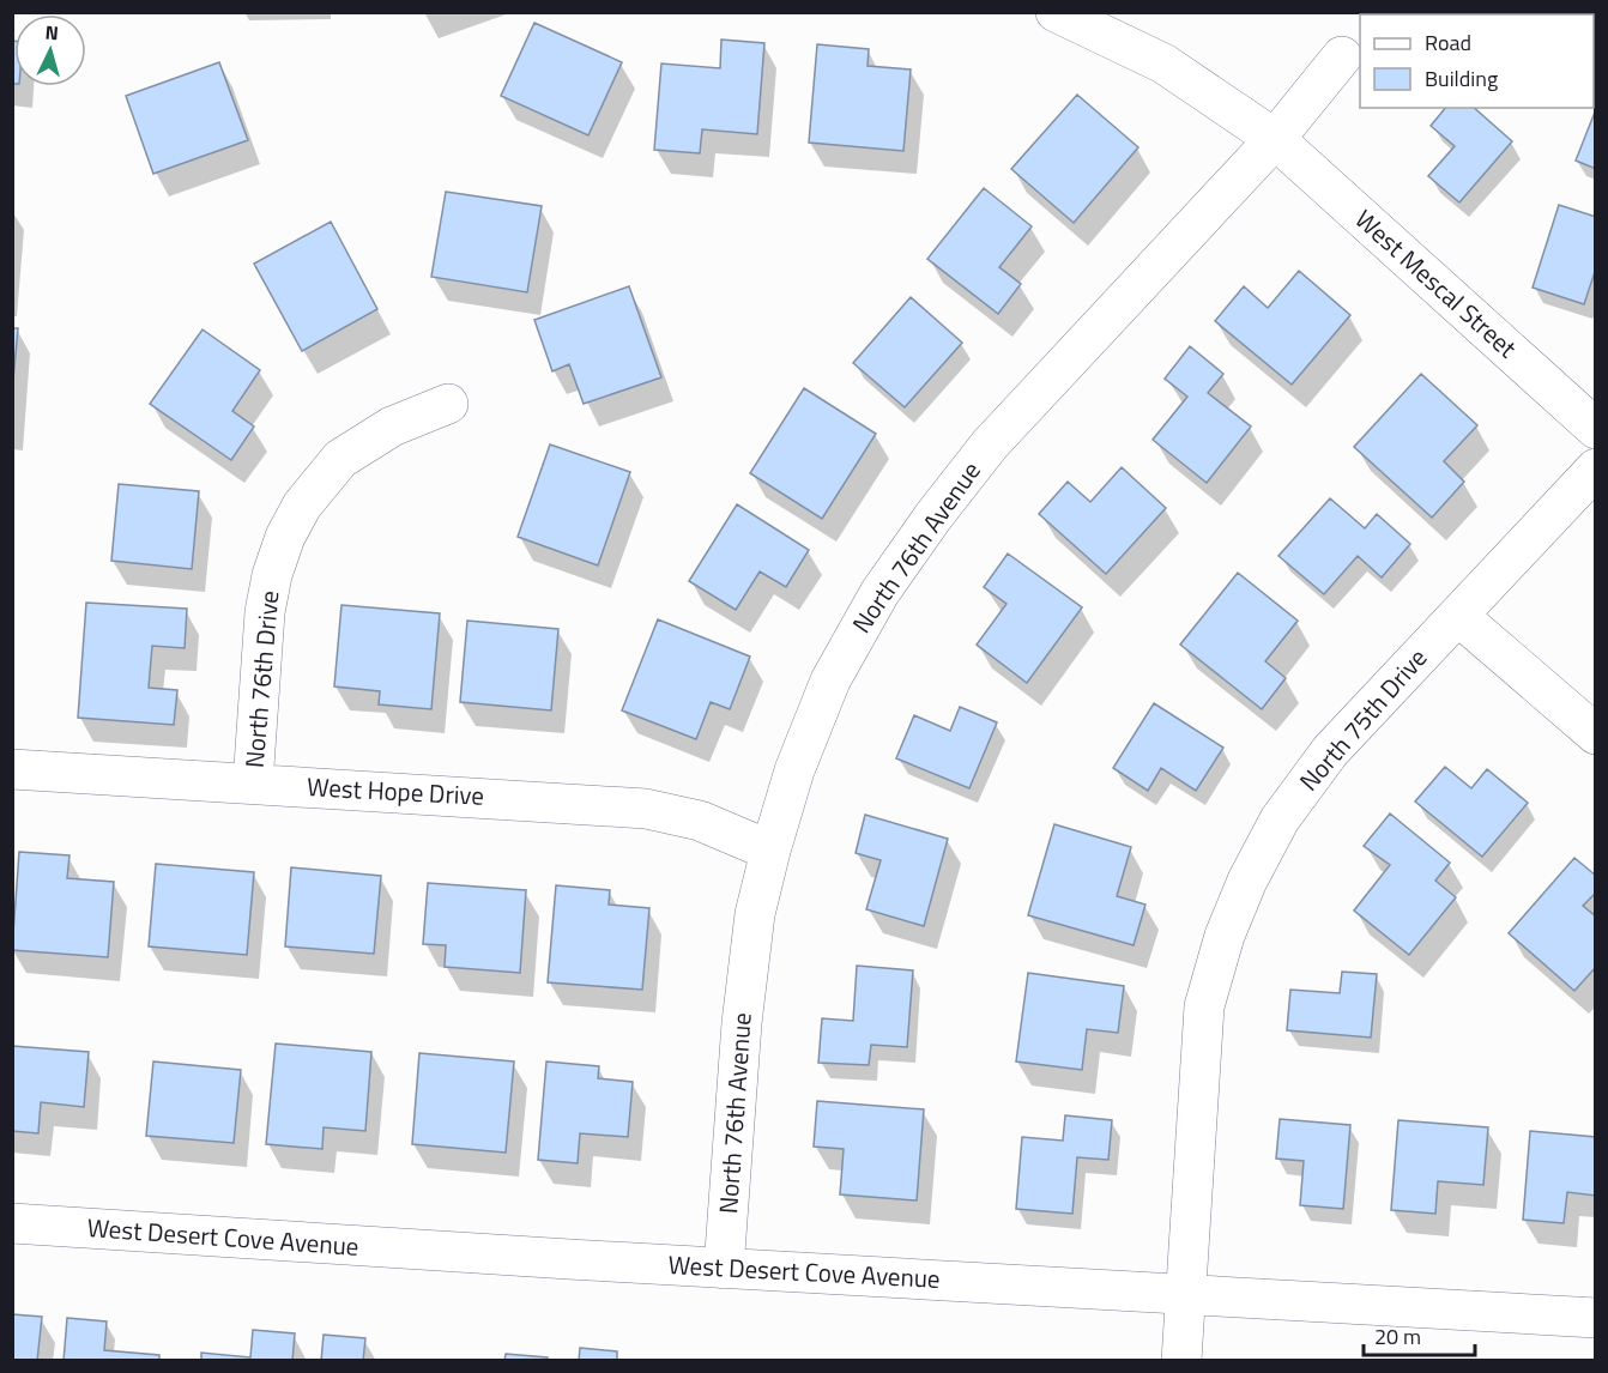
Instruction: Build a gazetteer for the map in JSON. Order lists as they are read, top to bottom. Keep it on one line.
{"streets":{"street":["West Mescal Street","North 76th Avenue","North 76th Drive","North 75th Drive","West Hope Drive","West Desert Cove Avenue"]},"crossings":[["West Mescal Street","North 76th Avenue"],["North 76th Avenue","West Hope Drive"],["North 76th Avenue","West Desert Cove Avenue"],["North 76th Drive","West Hope Drive"],["North 75th Drive","West Desert Cove Avenue"]],"legend":["Road","Building"],"scale_bar":"20 m","north":"top"}
